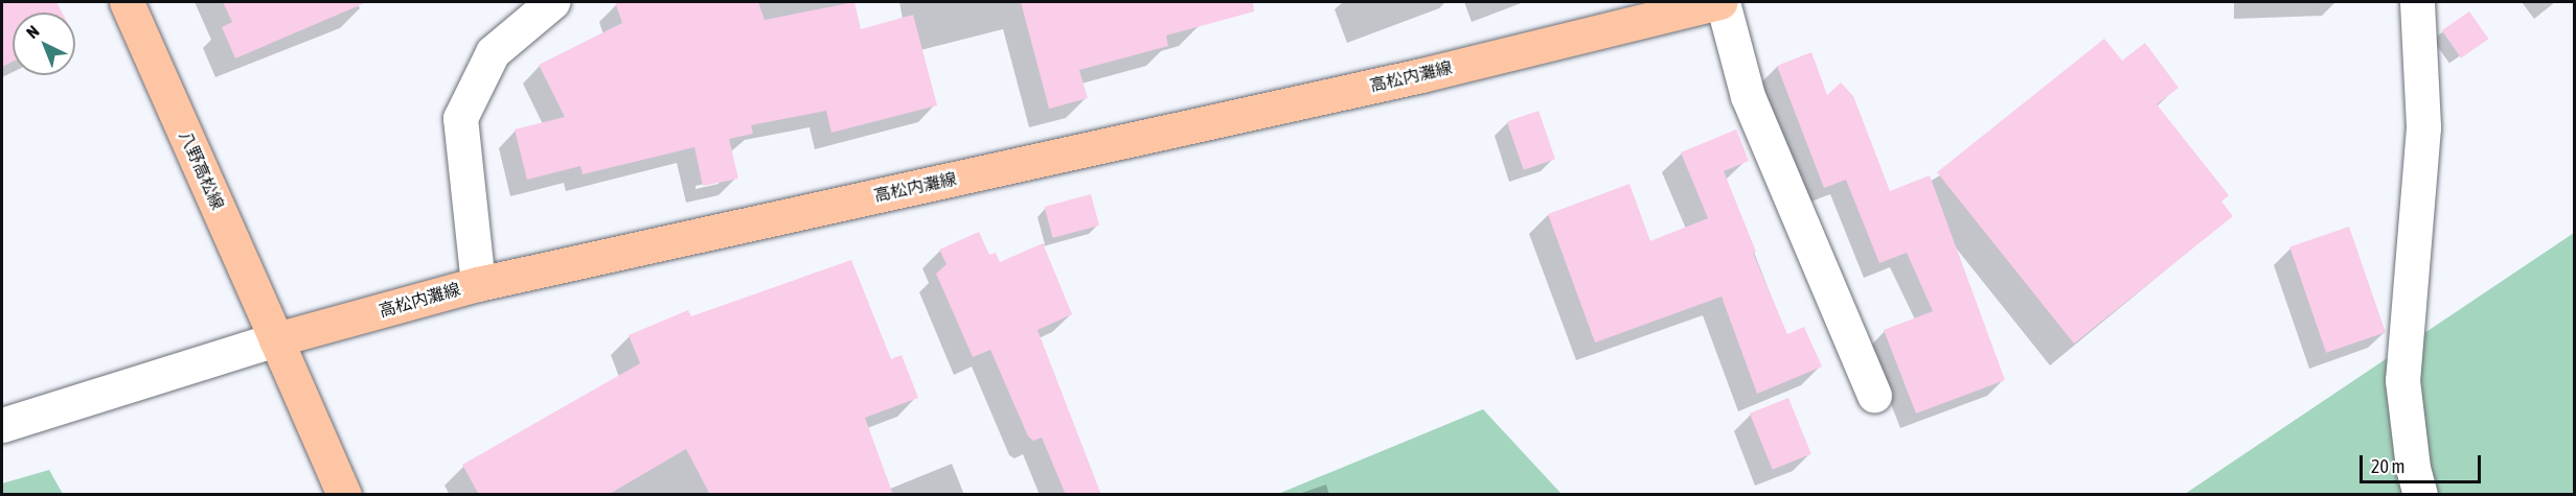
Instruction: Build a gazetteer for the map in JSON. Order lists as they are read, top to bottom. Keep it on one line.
{"streets":{"main road":["高松内灘線","八野高松線"]},"crossings":[["高松内灘線","八野高松線"]],"scale_bar":"20 m","north":"top left"}
